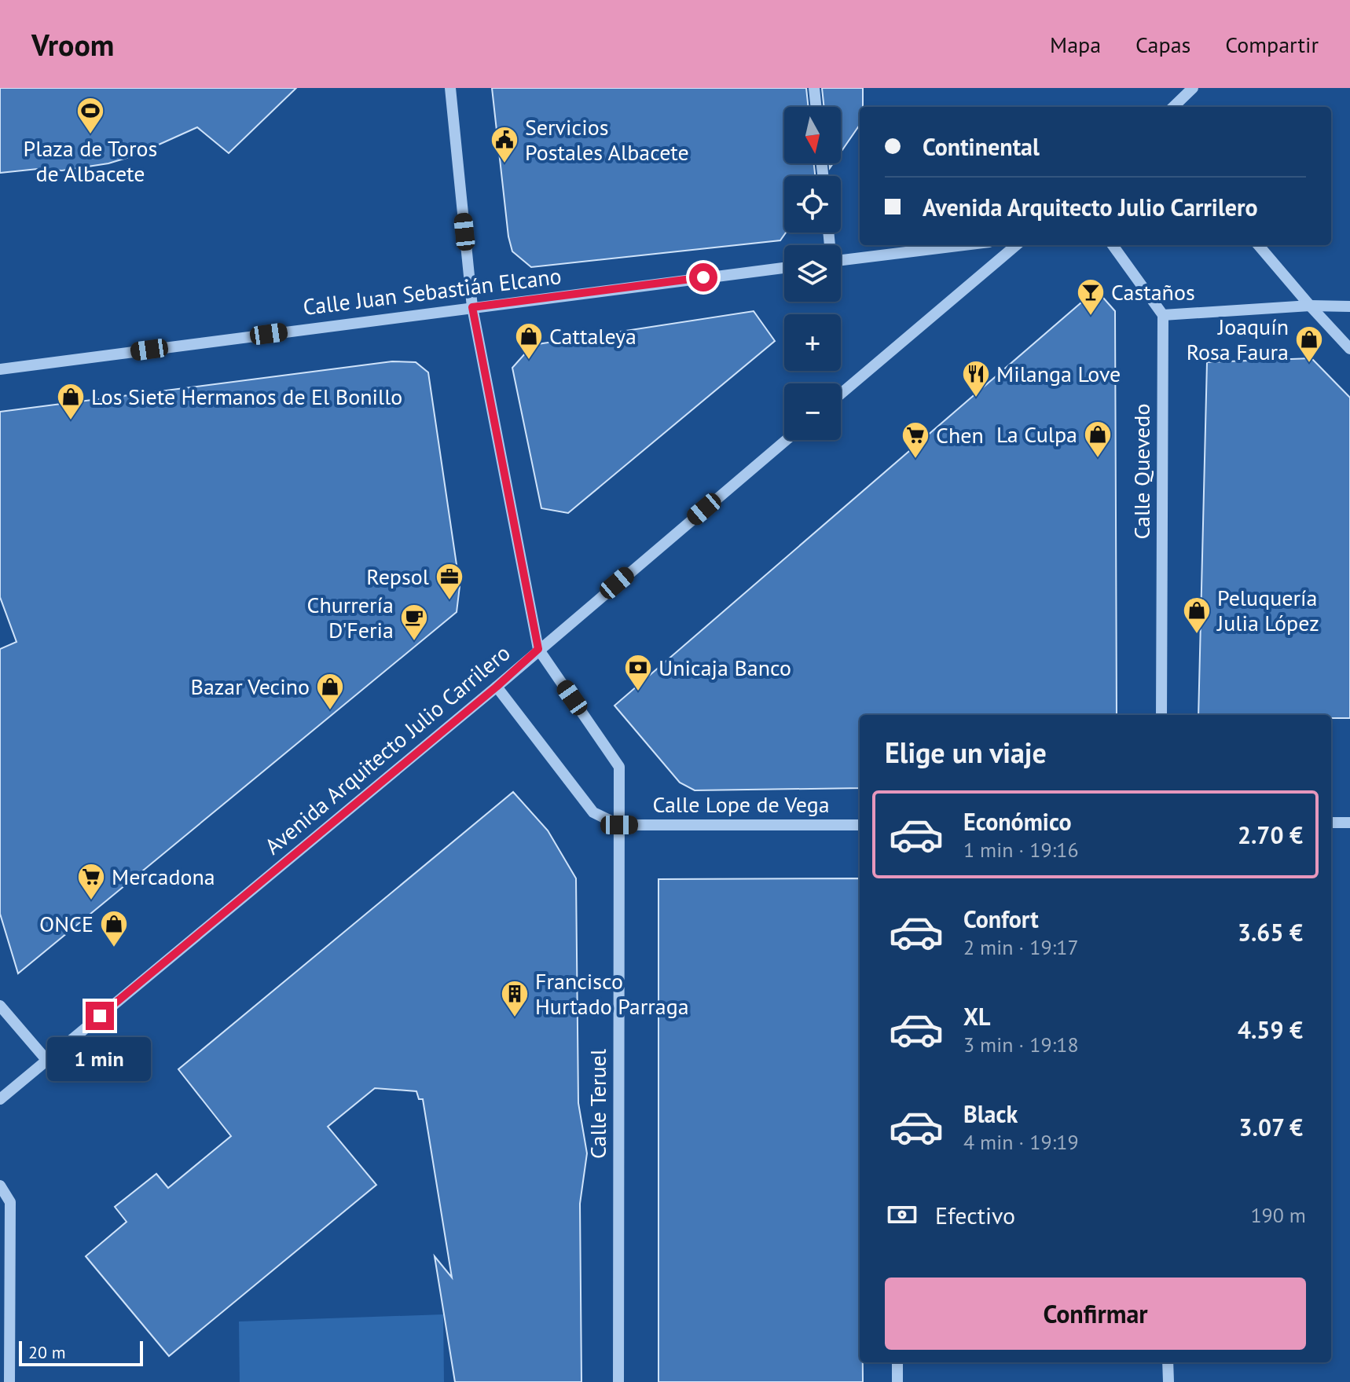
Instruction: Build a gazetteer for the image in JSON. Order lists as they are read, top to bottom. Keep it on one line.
{"streets":{"street":["Calle Juan Sebastián Elcano","Calle Quevedo","Avenida Arquitecto Julio Carrilero","Calle Lope de Vega","Calle Teruel"]},"crossings":[["Avenida Arquitecto Julio Carrilero","Calle Teruel"],["Calle Lope de Vega","Calle Teruel"]],"places":{"sports":["Plaza de Toros de Albacete"],"public building":["Servicios Postales Albacete"],"bar":["Castaños"],"shop":["Cattaleya","Joaquín Rosa Faura","Los Siete Hermanos de El Bonillo","La Culpa","Peluquería Julia López","Bazar Vecino","ONCE"],"restaurant":["Milanga Love"],"supermarket":["Chen","Mercadona"],"office":["Repsol"],"cafe":["Churrería D'Feria"],"bank":["Unicaja Banco"],"building":["Francisco Hurtado Parraga"]},"scale_bar":"20 m","north":"bottom","page":{"header":"Vroom","nav":["Mapa","Capas","Compartir"],"map_buttons":["+","−"],"banner":["Continental","Avenida Arquitecto Julio Carrilero"],"heading":"Elige un viaje","list":[{"name":"Económico","note":"1 min · 19:16","value":"2.70 €"},{"name":"Confort","note":"2 min · 19:17","value":"3.65 €"},{"name":"XL","note":"3 min · 19:18","value":"4.59 €"},{"name":"Black","note":"4 min · 19:19","value":"3.07 €"}],"bubble":"1 min","pay":["Efectivo","190 m"],"buttons":"Confirmar","scale":"20 m"}}
